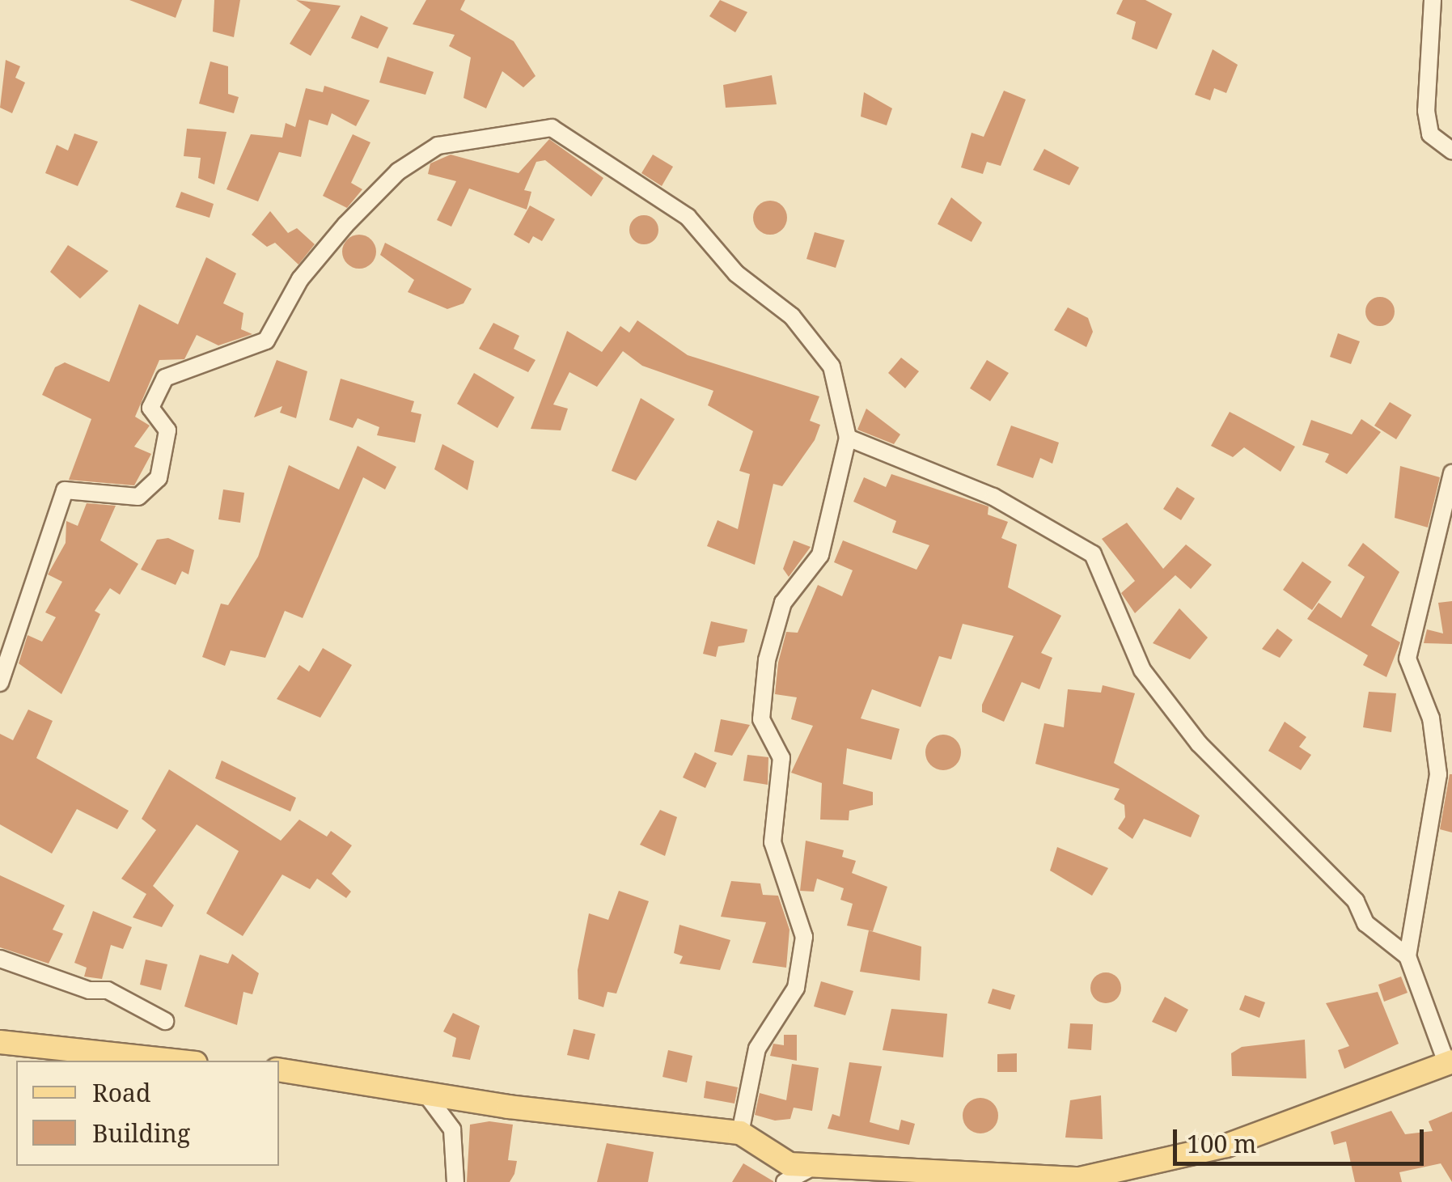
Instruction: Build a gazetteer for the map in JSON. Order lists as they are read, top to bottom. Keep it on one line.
{"legend":["Road","Building"],"scale_bar":"100 m"}
